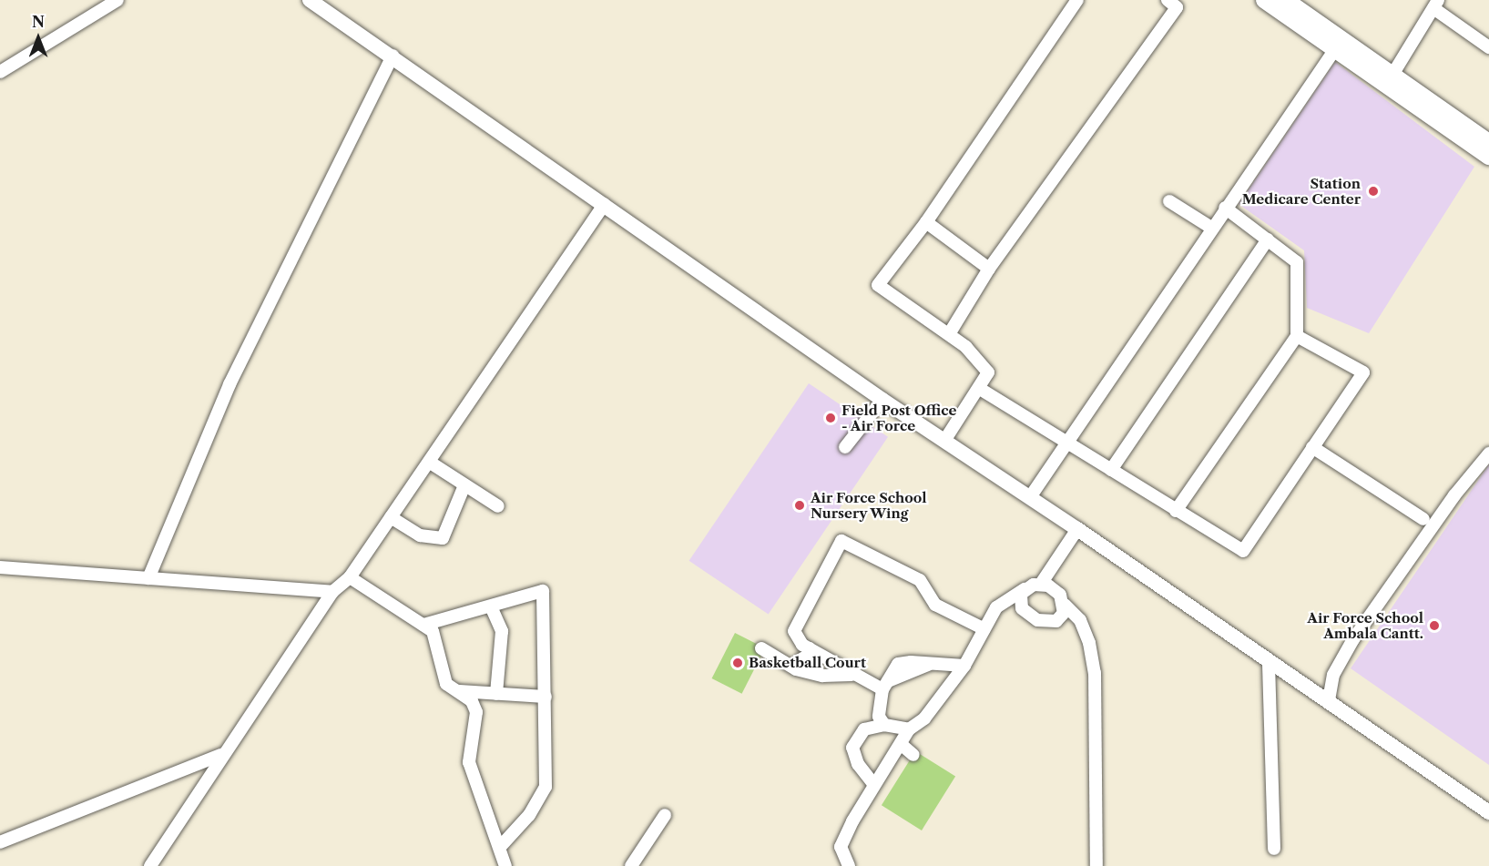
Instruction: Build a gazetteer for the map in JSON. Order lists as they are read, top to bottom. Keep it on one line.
{"places":["Station Medicare Center","Field Post Office - Air Force","Air Force School Nursery Wing","Air Force School Ambala Cantt.","Basketball Court"],"north":"top"}
